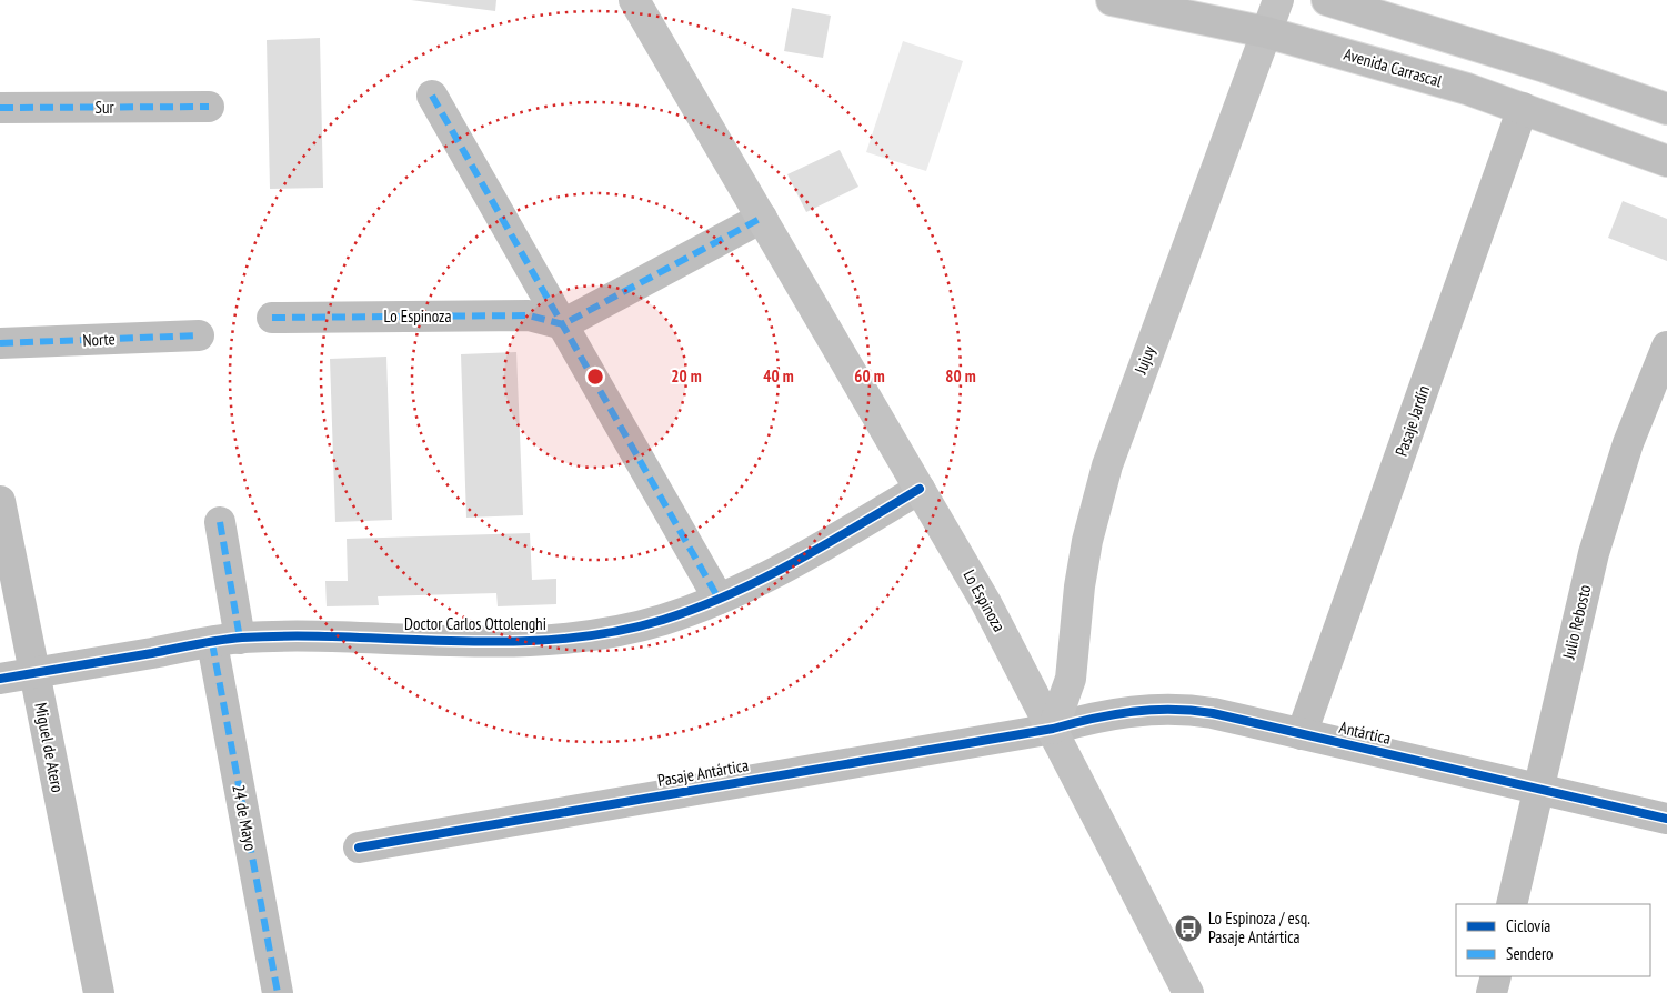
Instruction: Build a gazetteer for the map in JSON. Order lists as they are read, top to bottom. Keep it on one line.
{"streets":{"main road":["Lo Espinoza","Jujuy"],"street":["Avenida Carrascal","Sur","Norte","Pasaje Jardín","Julio Rebosto","Doctor Carlos Ottolenghi","Antártica","Miguel de Atero","Pasaje Antártica","24 de Mayo"]},"crossings":[["Avenida Carrascal","Jujuy"],["Avenida Carrascal","Pasaje Jardín"],["Lo Espinoza","Jujuy"],["Lo Espinoza","Doctor Carlos Ottolenghi"],["Lo Espinoza","Antártica"],["Lo Espinoza","Pasaje Antártica"],["Jujuy","Antártica"],["Jujuy","Pasaje Antártica"],["Pasaje Jardín","Antártica"],["Julio Rebosto","Antártica"],["Doctor Carlos Ottolenghi","Miguel de Atero"],["Doctor Carlos Ottolenghi","24 de Mayo"],["Antártica","Pasaje Antártica"]],"places":{"bus stop":["Lo Espinoza / esq. Pasaje Antártica"]},"legend":["Ciclovía","Sendero"],"rings":["20 m","40 m","60 m","80 m"]}
